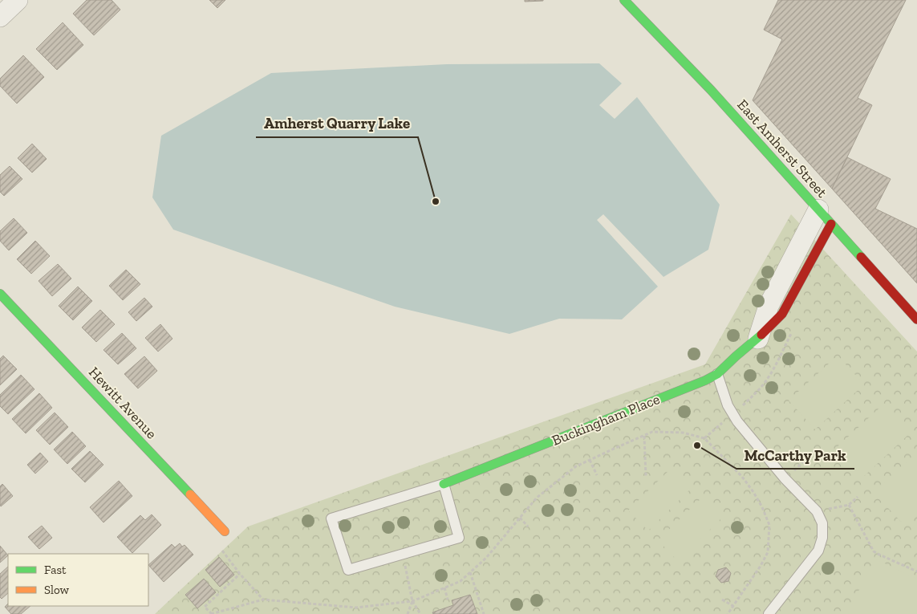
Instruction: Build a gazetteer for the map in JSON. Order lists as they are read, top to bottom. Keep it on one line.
{"streets":{"street":["East Amherst Street","Hewitt Avenue","Buckingham Place"]},"crossings":[["East Amherst Street","Buckingham Place"]],"places":["Amherst Quarry Lake","McCarthy Park"],"legend":["Fast","Slow"]}
